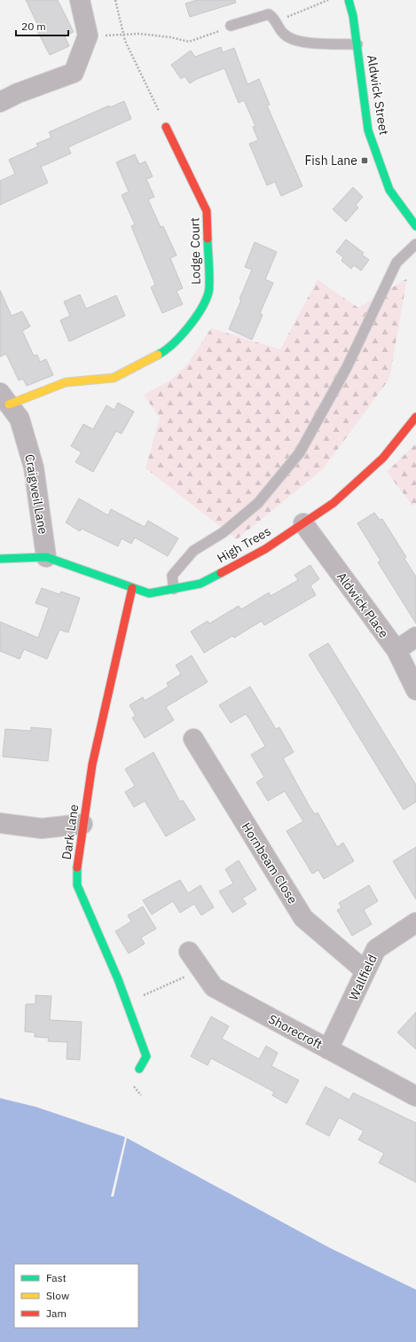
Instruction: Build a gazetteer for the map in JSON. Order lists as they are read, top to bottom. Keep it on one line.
{"streets":{"street":["Aldwick Street","Lodge Court","Craigweil Lane","High Trees","Aldwick Place","Dark Lane","Hornbeam Close","Wallfield","Shorecroft"]},"crossings":[["Lodge Court","Craigweil Lane"],["Craigweil Lane","High Trees"],["High Trees","Aldwick Place"],["High Trees","Dark Lane"],["Hornbeam Close","Wallfield"],["Wallfield","Shorecroft"]],"places":{"transit":["Fish Lane"]},"legend":["Fast","Slow","Jam"],"scale_bar":"20 m"}
